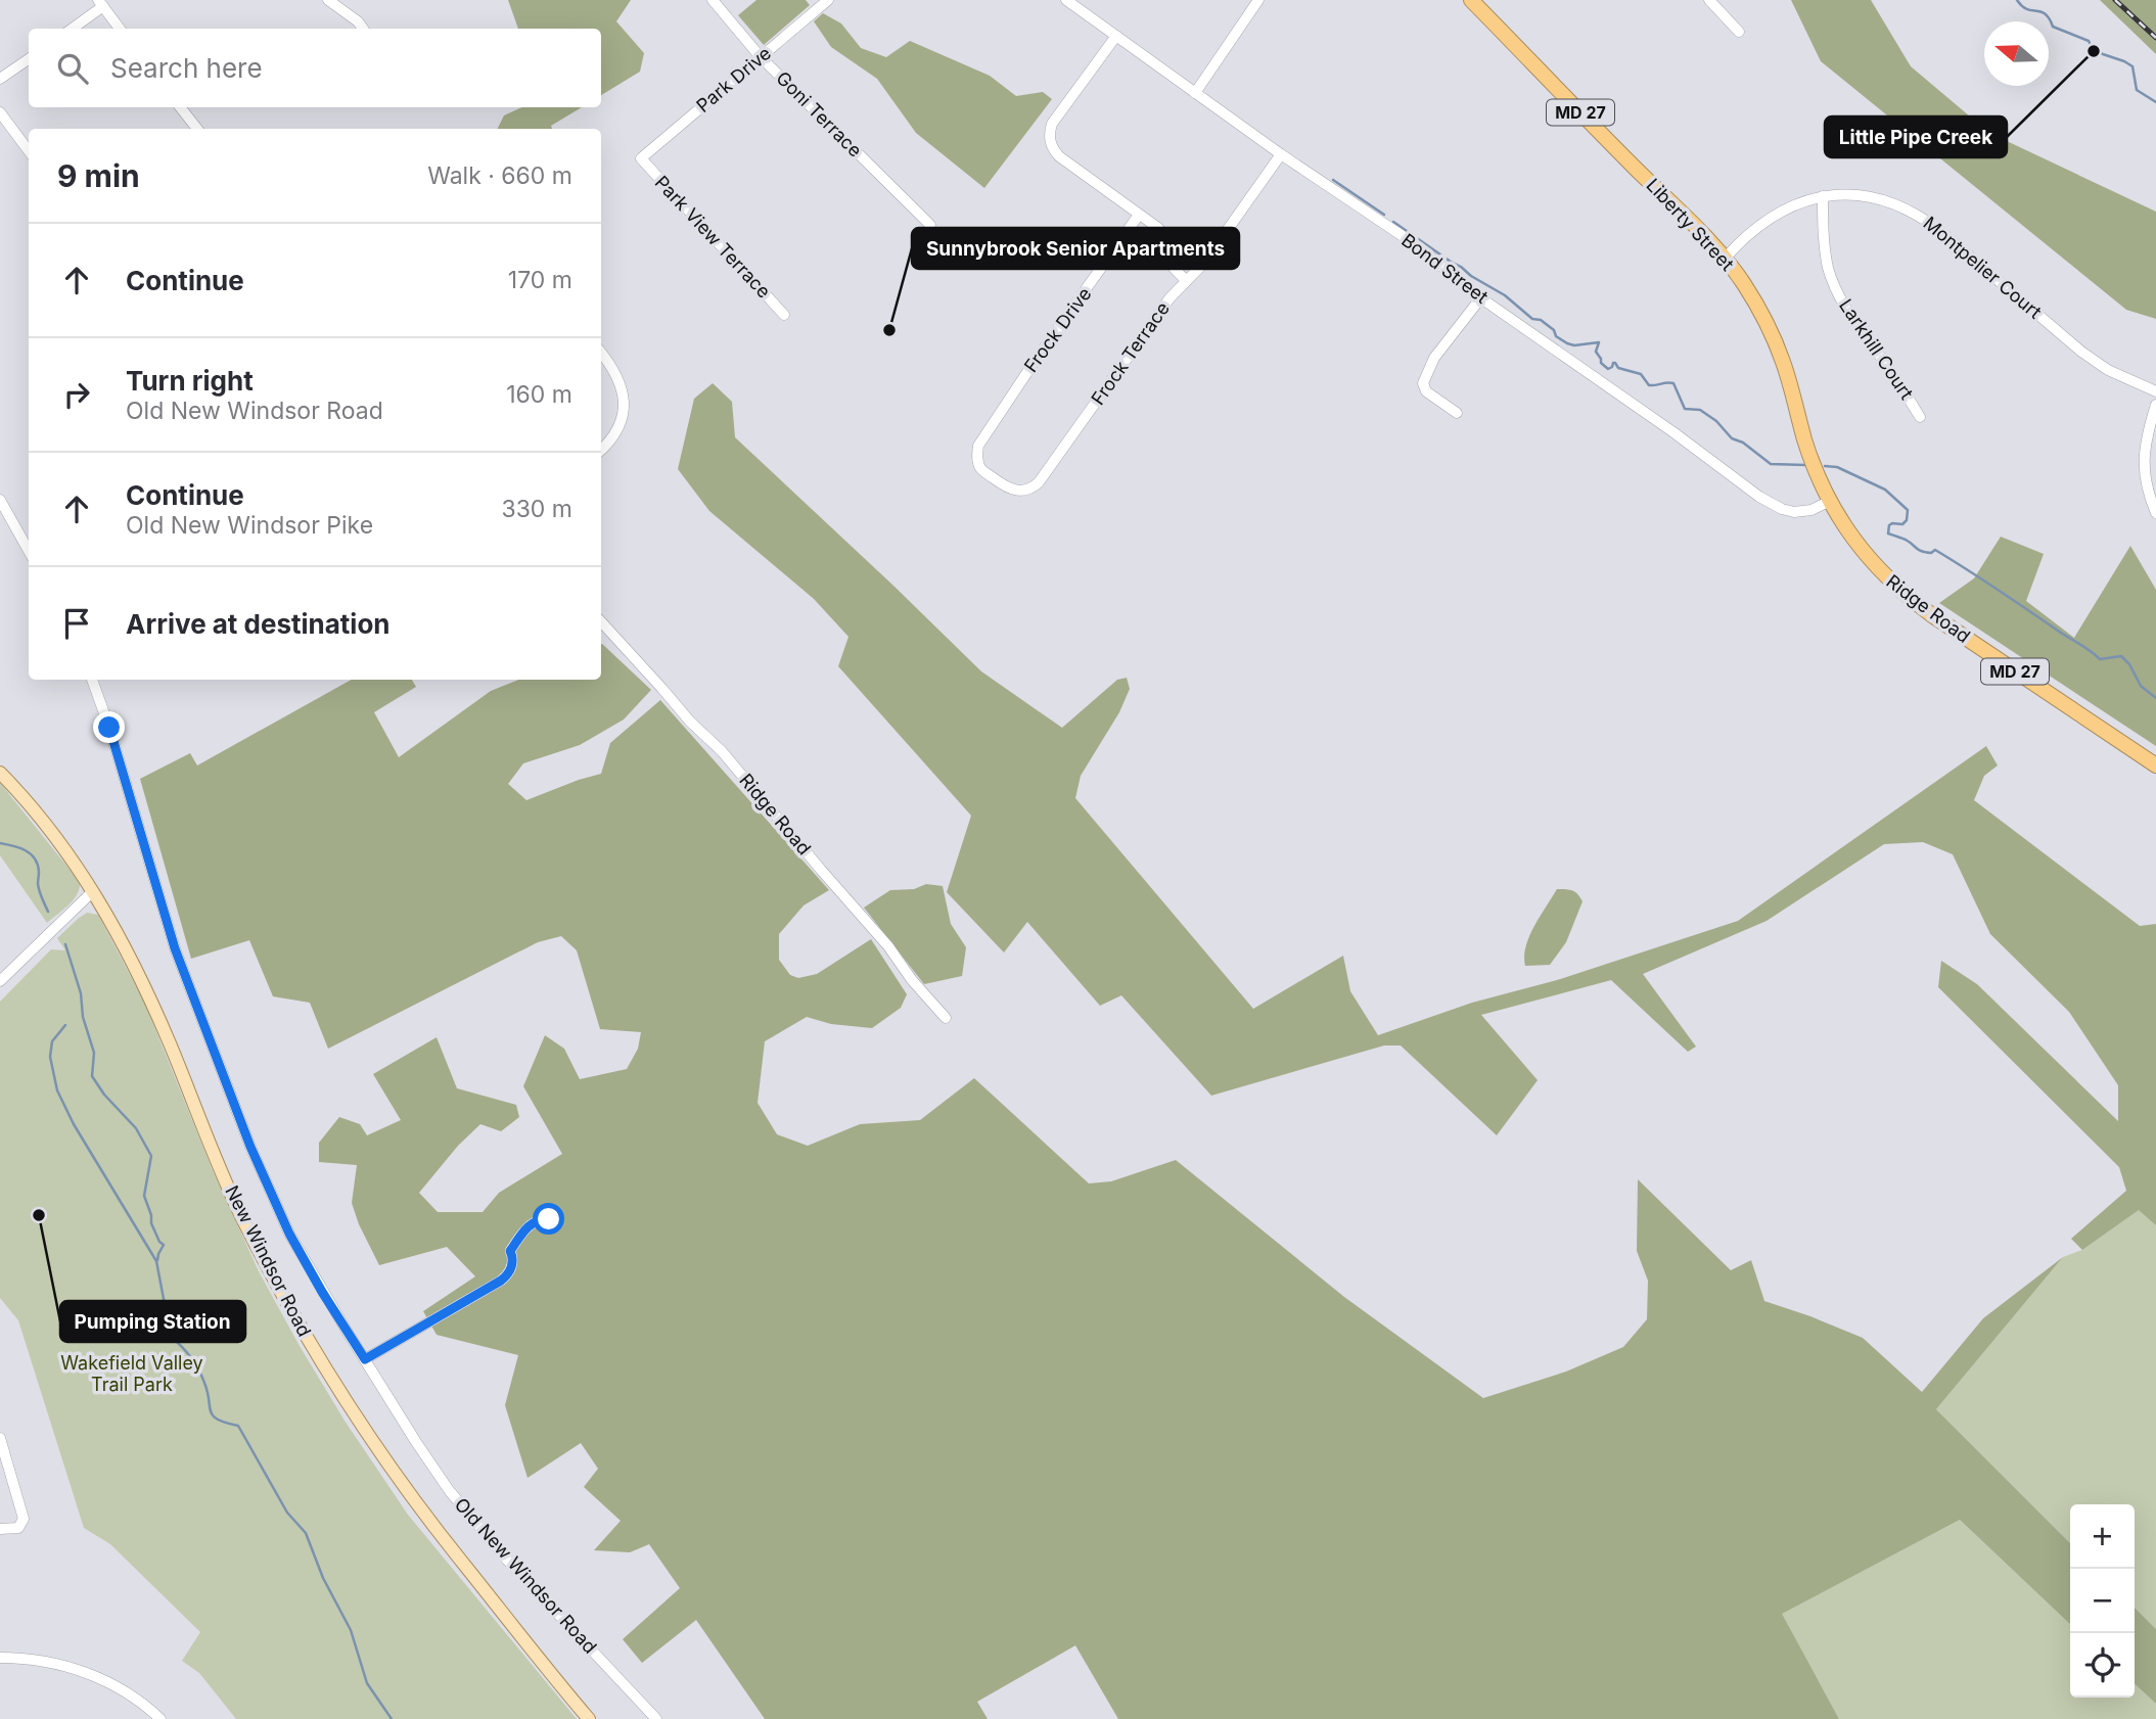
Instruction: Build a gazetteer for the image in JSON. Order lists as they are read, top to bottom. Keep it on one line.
{"streets":{"highway":["MD 27","Liberty Street","Ridge Road"],"main road":["New Windsor Road"],"street":["Park Drive","Goni Terrace","Park View Terrace","Montpelier Court","Bond Street","Frock Drive","Larkhill Court","Frock Terrace","Old New Windsor Road"]},"crossings":[["Park Drive","Goni Terrace"],["Park Drive","Park View Terrace"],["Liberty Street","Montpelier Court"],["Liberty Street","Bond Street"],["Liberty Street","Ridge Road"],["Montpelier Court","Larkhill Court"],["Bond Street","Frock Terrace"],["Bond Street","Ridge Road"],["Frock Drive","Frock Terrace"]],"parks":["Wakefield Valley Trail Park"],"places":["Little Pipe Creek","Sunnybrook Senior Apartments","Pumping Station"],"north":"left","page":{"search":"Search here","heading":["9 min","Walk · 660 m"],"list":[["Continue","170 m"],["Turn right","Old New Windsor Road","160 m"],["Continue","Old New Windsor Pike","330 m"],"Arrive at destination"],"map_buttons":["+","−"]}}
